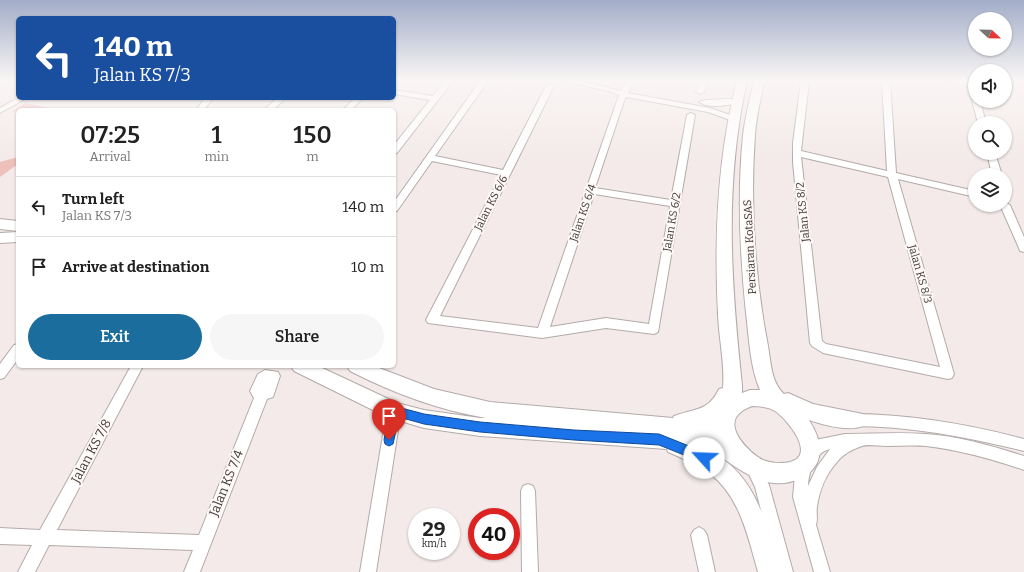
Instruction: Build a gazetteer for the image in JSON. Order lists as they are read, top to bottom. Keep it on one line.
{"streets":{"street":["Jalan KS 6/6","Jalan KS 8/2","Jalan KS 6/4","Jalan KS 6/2","Persiaran KotaSAS","Jalan KS 8/3","Jalan KS 7/8","Jalan KS 7/4"]},"crossings":[["Jalan KS 6/6","Jalan KS 6/4"],["Jalan KS 6/6","Jalan KS 6/2"],["Jalan KS 8/2","Jalan KS 8/3"],["Jalan KS 6/4","Jalan KS 6/2"]],"north":"right","page":{"turn":["140 m","Jalan KS 7/3"],"eta":["07:25","Arrival","1","min","150","m"],"list":[{"name":"Turn left","note":"Jalan KS 7/3","value":"140 m"},{"name":"Arrive at destination","value":"10 m"}],"buttons":["Exit","Share"],"speed":"29 km/h","limit":"40"}}
